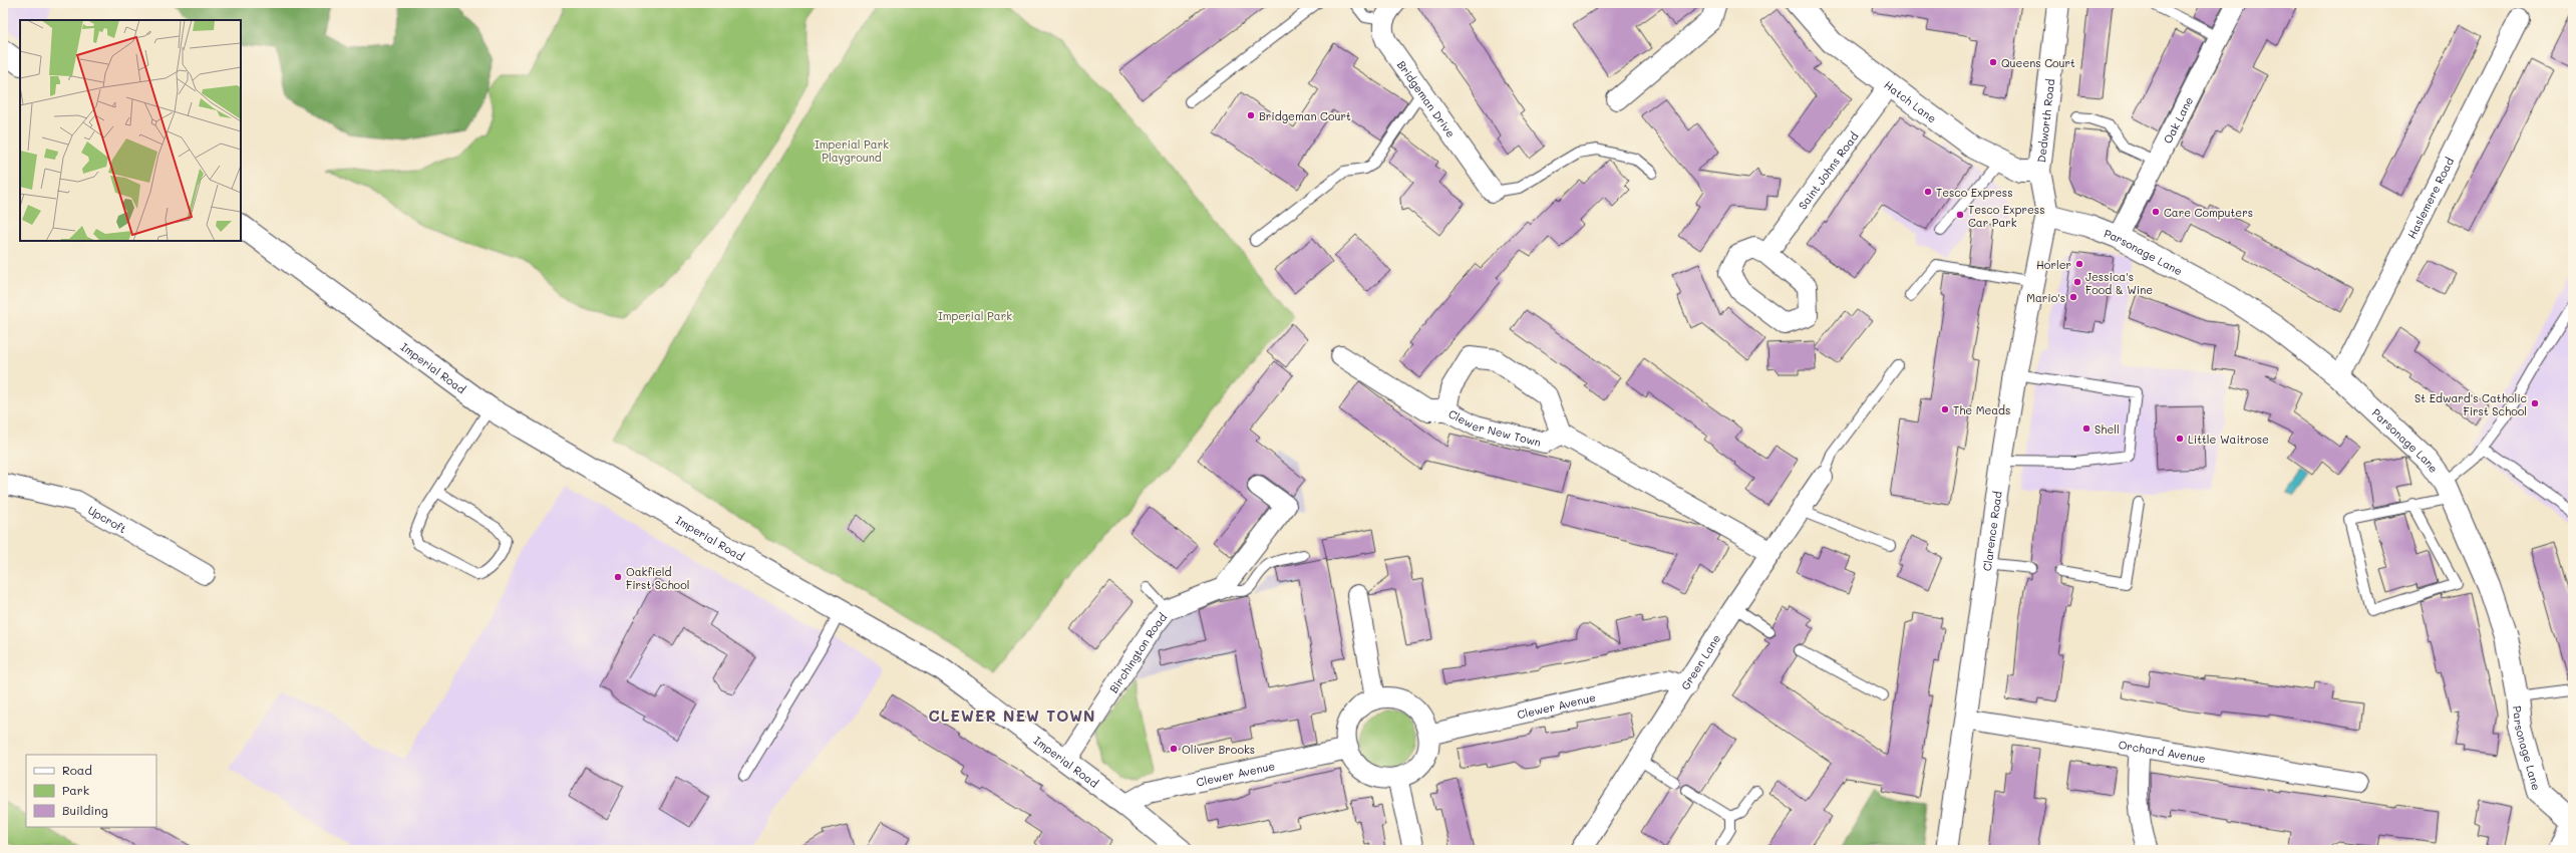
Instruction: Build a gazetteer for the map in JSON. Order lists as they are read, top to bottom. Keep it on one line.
{"streets":{"main road":["Hatch Lane","Dedworth Road","Parsonage Lane","Imperial Road","Clarence Road"],"street":["Bridgeman Drive","Oak Lane","Saint Johns Road","Haslemere Road","Clewer New Town","Upcroft","Birchington Road","Green Lane","Clewer Avenue","Orchard Avenue"]},"crossings":[["Hatch Lane","Dedworth Road"],["Hatch Lane","Saint Johns Road"],["Oak Lane","Parsonage Lane"],["Dedworth Road","Parsonage Lane"],["Dedworth Road","Clarence Road"],["Haslemere Road","Parsonage Lane"],["Parsonage Lane","Clarence Road"],["Imperial Road","Birchington Road"],["Imperial Road","Clewer Avenue"],["Clewer New Town","Green Lane"],["Clarence Road","Orchard Avenue"],["Green Lane","Clewer Avenue"]],"districts":["CLEWER NEW TOWN"],"parks":["Imperial Park Playground","Imperial Park"],"places":["Queens Court","Bridgeman Court","Tesco Express","Care Computers","Tesco Express Car Park","Horler","Jessica's Food & Wine","Mario's","St Edward's Catholic First School","The Meads","Shell","Little Waitrose","Oakfield First School","Oliver Brooks"],"legend":["Road","Park","Building"]}
